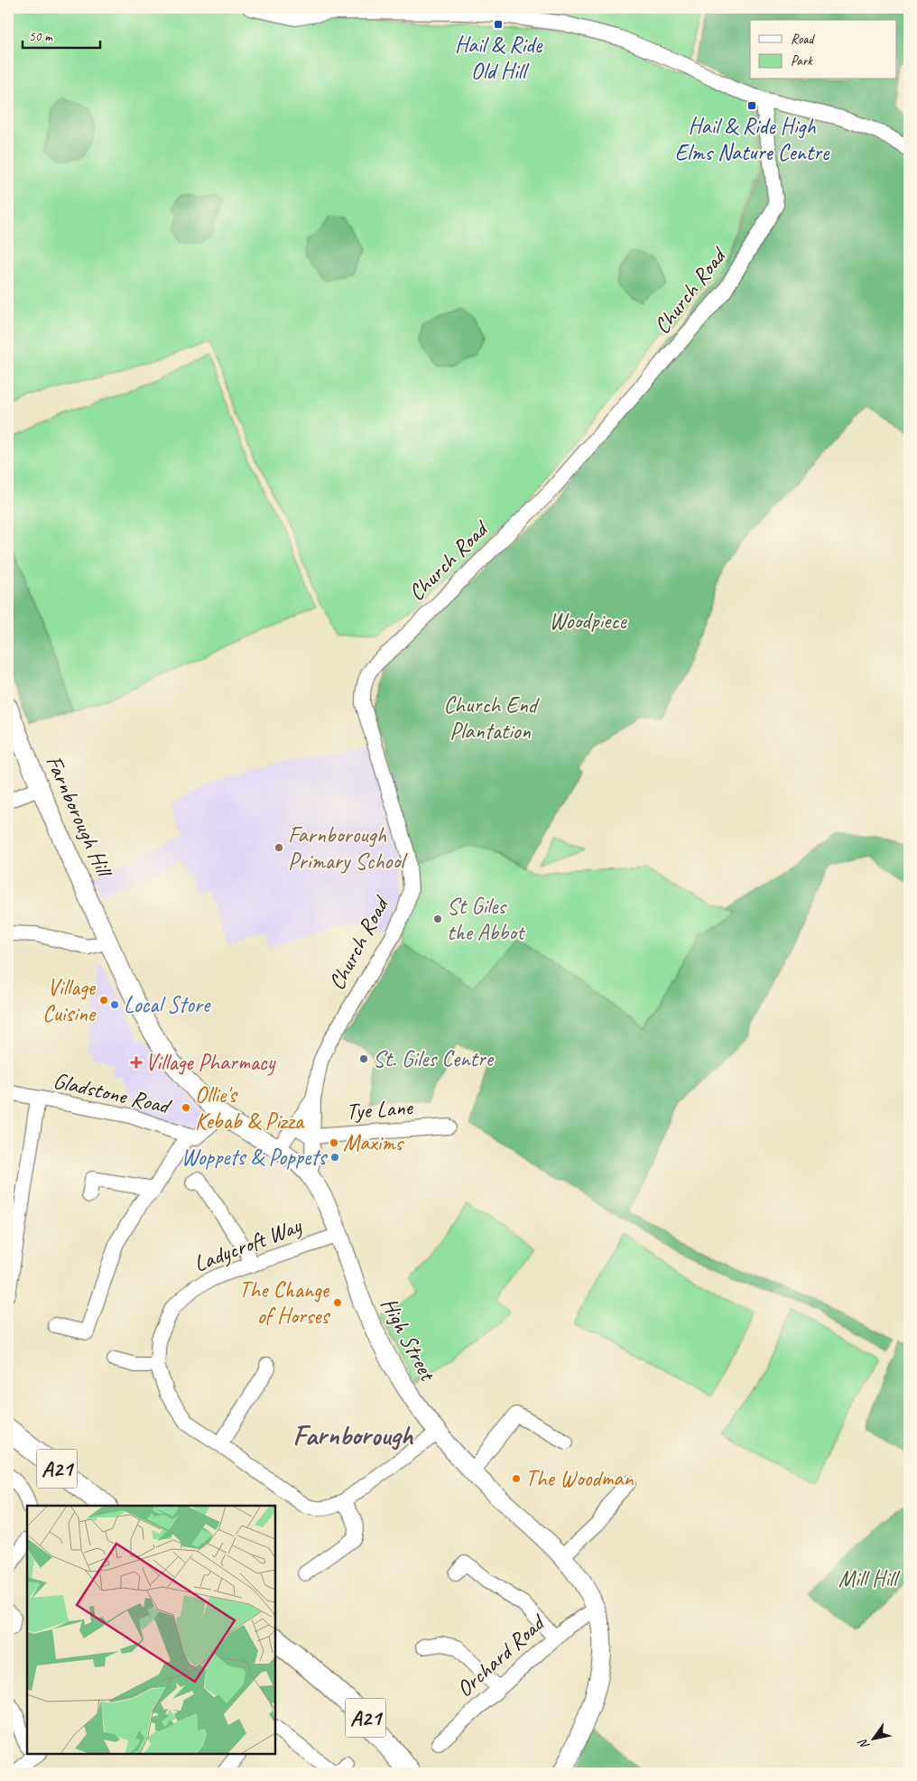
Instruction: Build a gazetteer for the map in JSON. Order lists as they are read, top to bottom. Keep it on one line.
{"streets":{"highway":["A21"],"main road":["Farnborough Hill","High Street"],"street":["Church Road","Gladstone Road","Tye Lane","Ladycroft Way","Orchard Road"]},"crossings":[["Church Road","Tye Lane"],["Church Road","High Street"],["Farnborough Hill","High Street"],["Gladstone Road","High Street"],["Ladycroft Way","High Street"],["High Street","Orchard Road"]],"districts":["Farnborough"],"parks":["Woodpiece","Church End Plantation","Mill Hill"],"places":{"transit":["Hail & Ride Old Hill","Hail & Ride High Elms Nature Centre"],"other":["Farnborough Primary School","St Giles the Abbot","Village Cuisine","Local Store","St. Giles Centre","Ollie's Kebab & Pizza","Maxims","Woppets & Poppets","The Change of Horses","The Woodman"],"health":["Village Pharmacy"]},"legend":["Road","Park"],"scale_bar":"50 m","north":"bottom left"}
